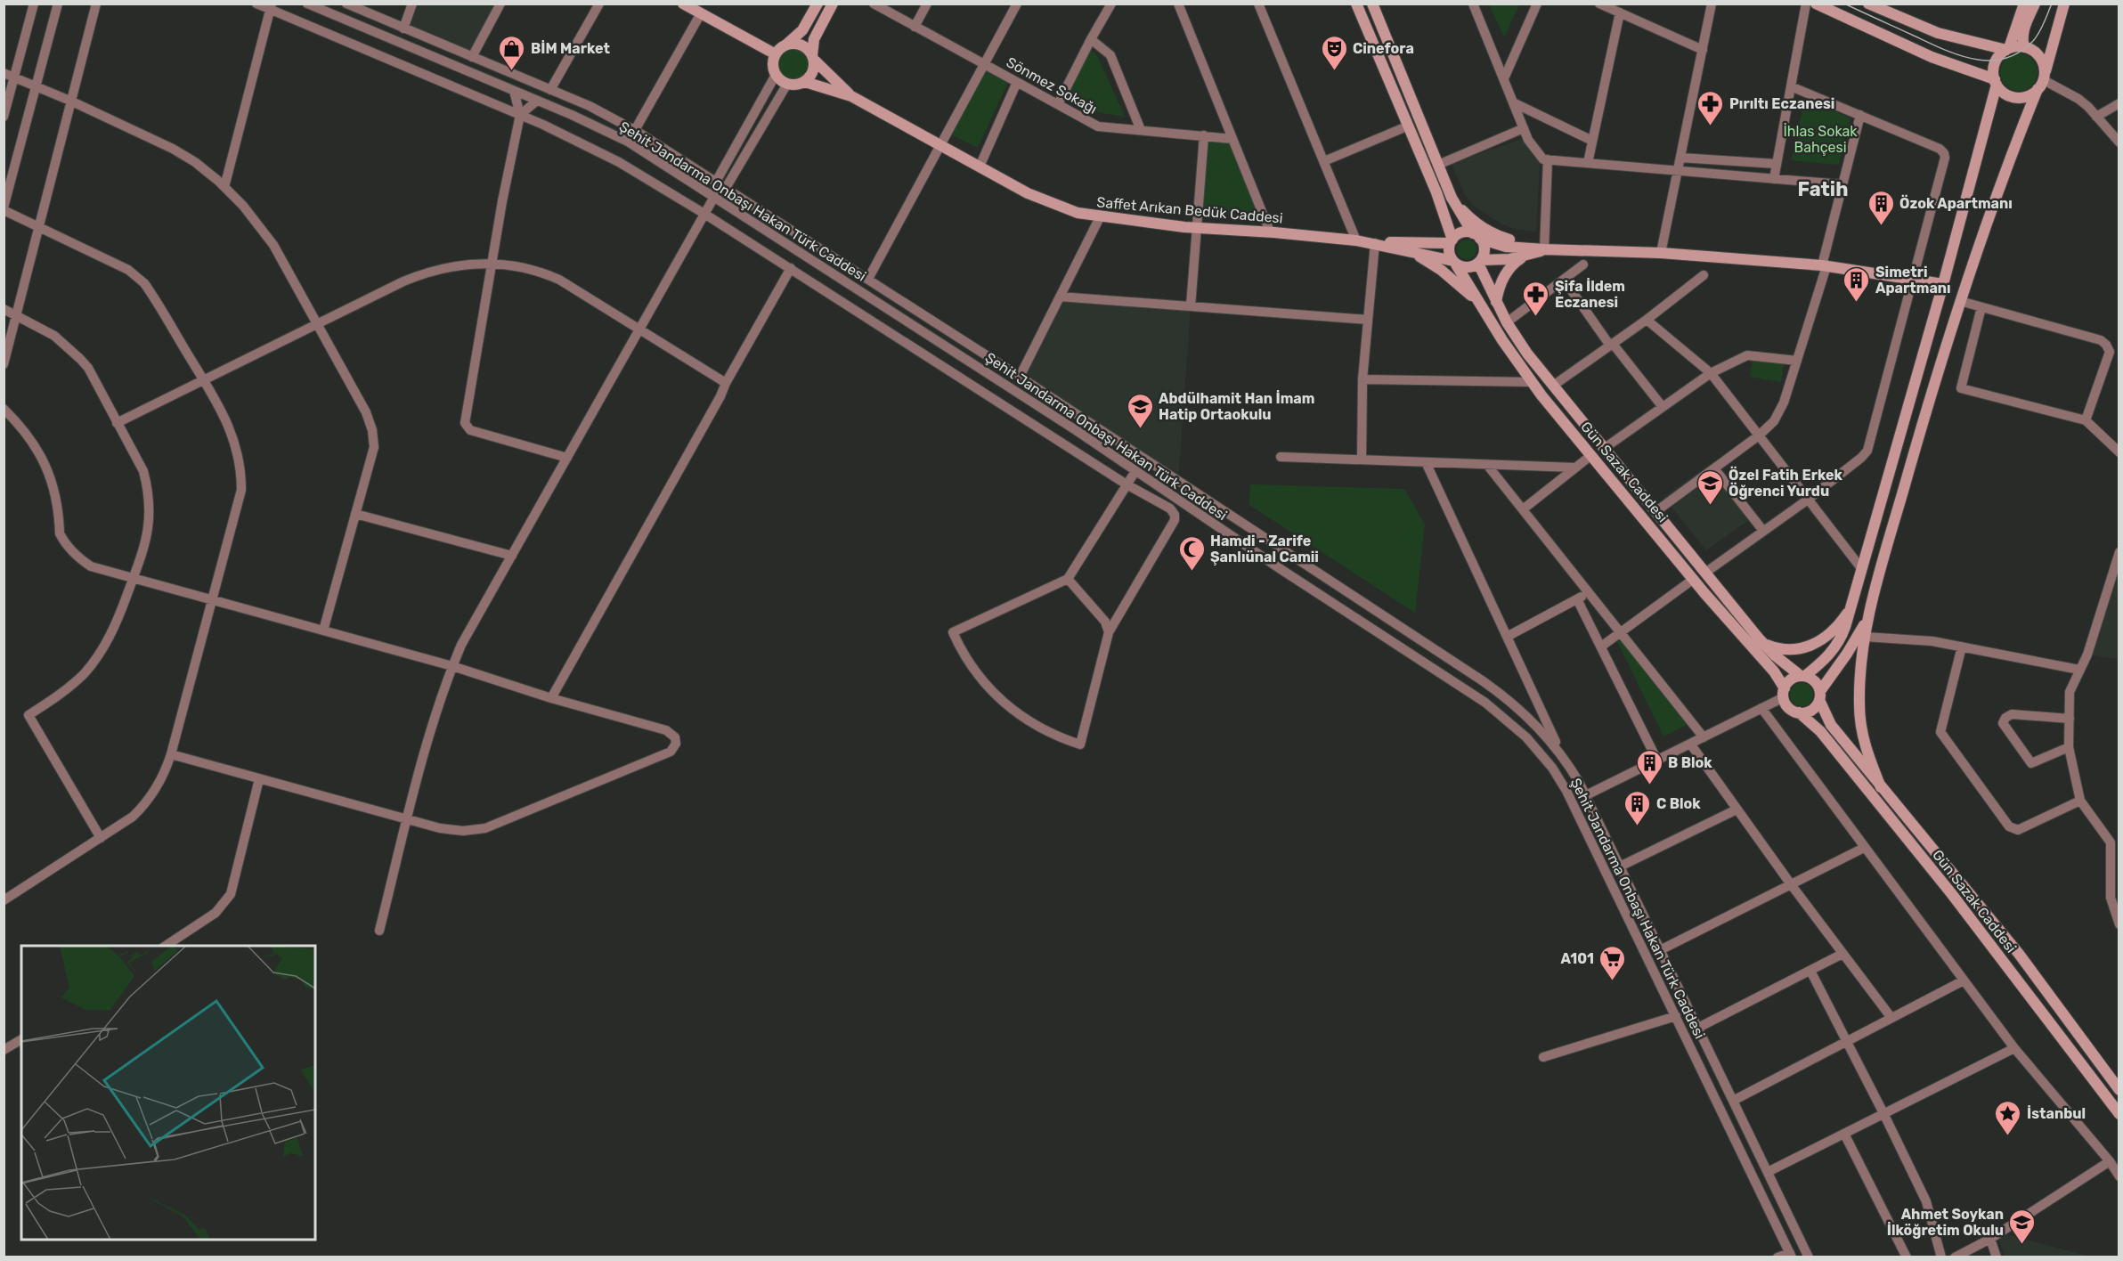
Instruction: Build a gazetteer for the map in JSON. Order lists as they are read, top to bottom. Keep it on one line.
{"streets":{"street":["Sönmez Sokağı","Şehit Jandarma Onbaşı Hakan Türk Caddesi","Saffet Arıkan Bedük Caddesi","Gün Sazak Caddesi"]},"districts":["Fatih"],"parks":["İhlas Sokak Bahçesi"],"places":{"shop":["BİM Market"],"theatre":["Cinefora"],"pharmacy":["Pırıltı Eczanesi","Şifa İldem Eczanesi"],"building":["Özok Apartmanı","Simetri Apartmanı","B Blok","C Blok"],"school or university":["Abdülhamit Han İmam Hatip Ortaokulu","Özel Fatih Erkek Öğrenci Yurdu","Ahmet Soykan İlköğretim Okulu"],"mosque":["Hamdi - Zarife Şanlıünal Camii"],"supermarket":["A101"],"place":["İstanbul"]}}
